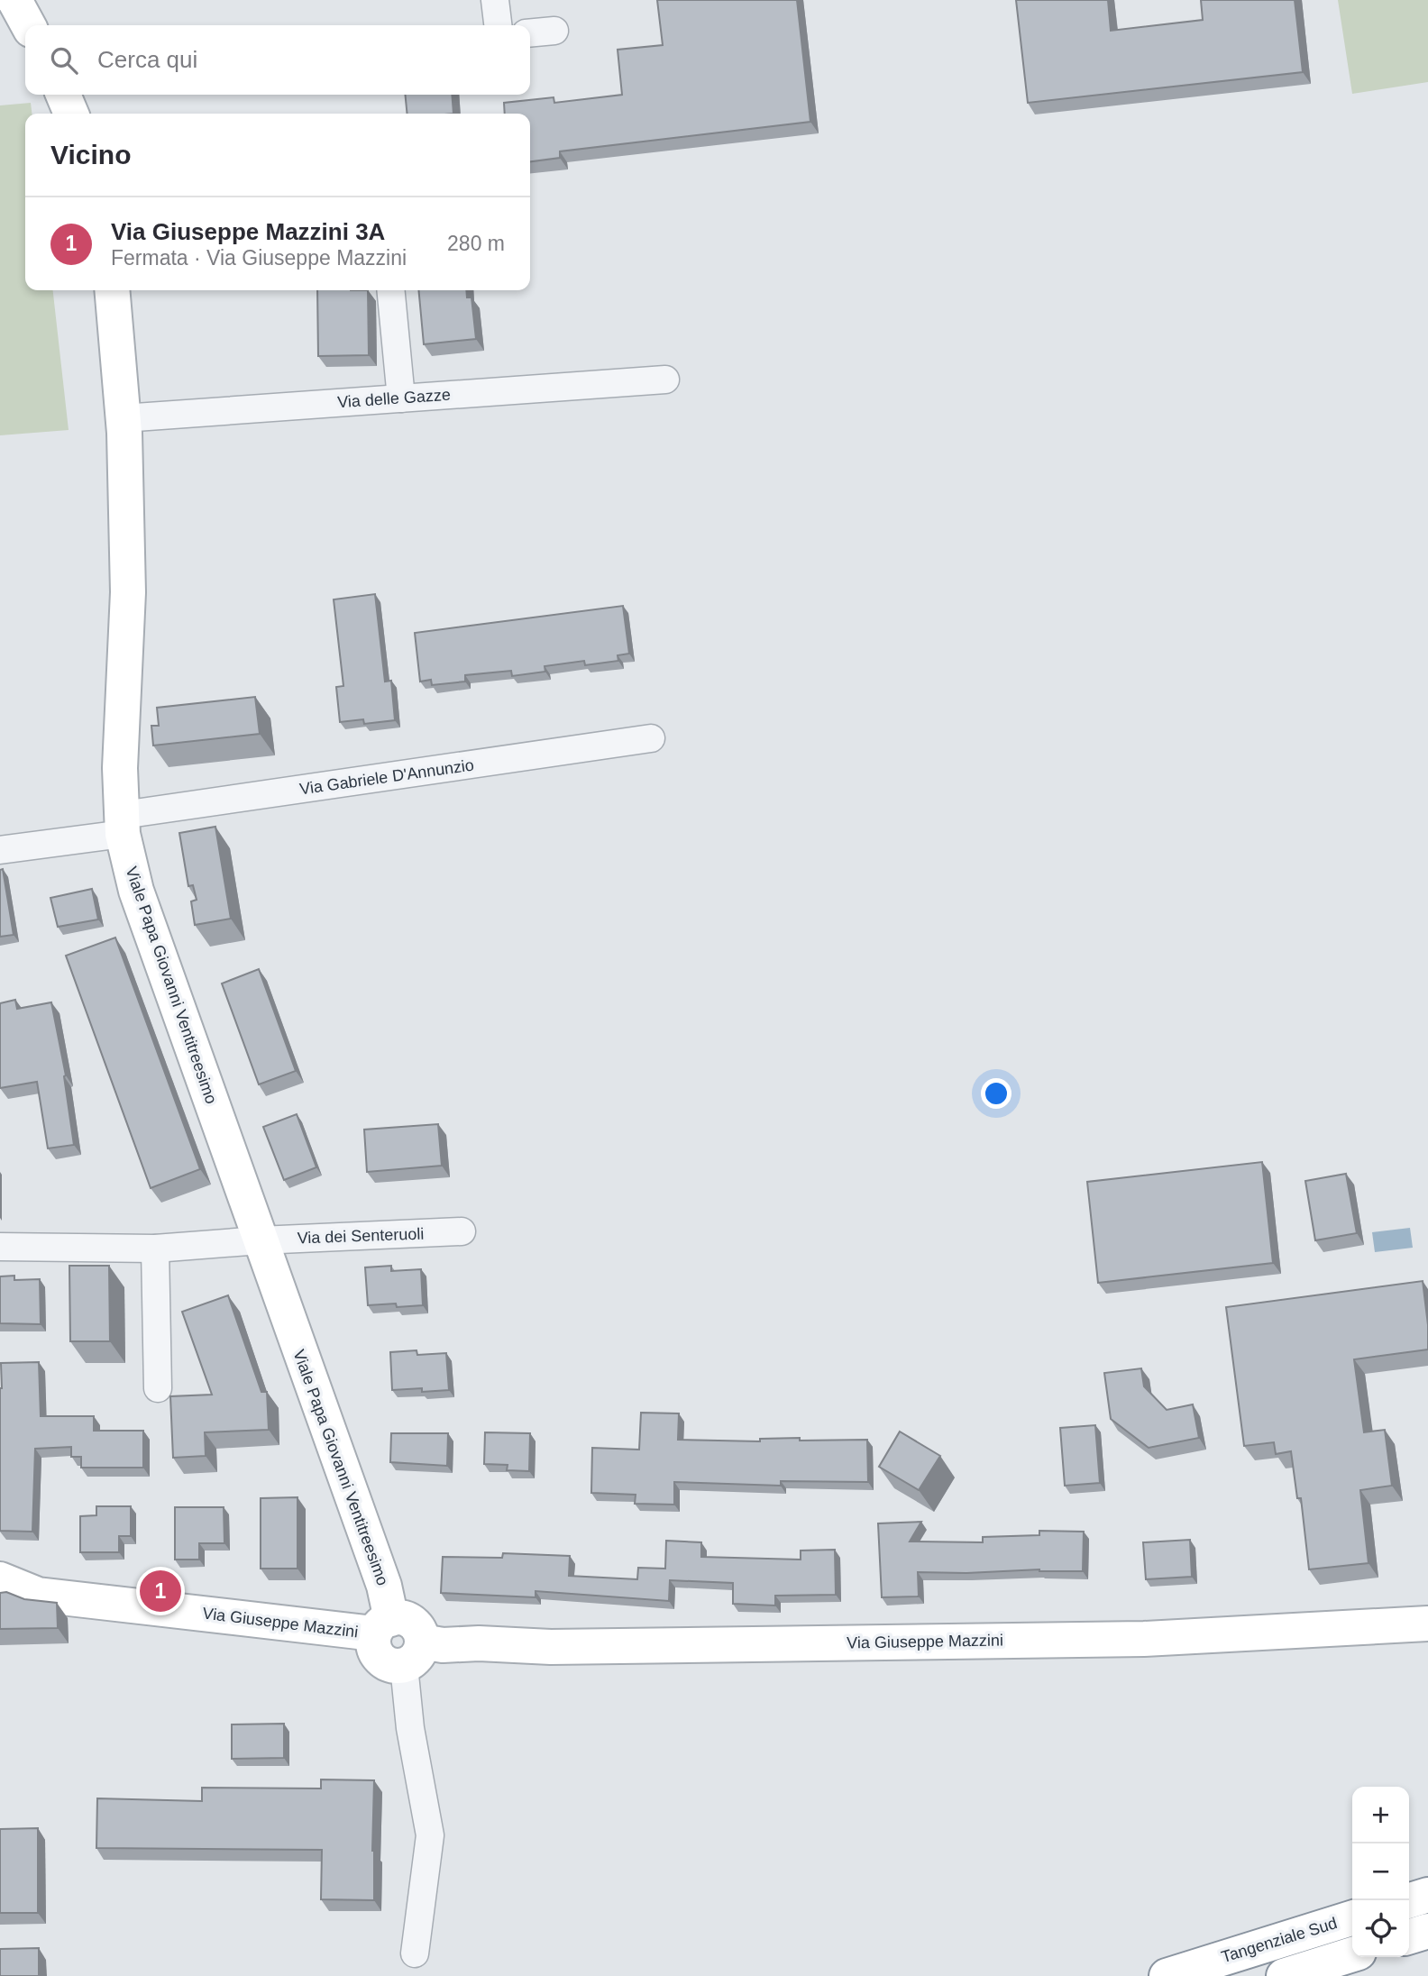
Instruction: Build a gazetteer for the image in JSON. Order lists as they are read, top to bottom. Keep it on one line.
{"streets":{"main road":["Viale Papa Giovanni Ventitreesimo","Via Giuseppe Mazzini","Tangenziale Sud"],"street":["Via delle Gazze","Via Gabriele D'Annunzio","Via dei Senteruoli"]},"crossings":[["Via delle Gazze","Viale Papa Giovanni Ventitreesimo"],["Via Gabriele D'Annunzio","Viale Papa Giovanni Ventitreesimo"],["Viale Papa Giovanni Ventitreesimo","Via dei Senteruoli"],["Viale Papa Giovanni Ventitreesimo","Via Giuseppe Mazzini"]],"page":{"search":"Cerca qui","heading":"Vicino","list":[{"mark":"1","name":"Via Giuseppe Mazzini 3A","note":"Fermata · Via Giuseppe Mazzini","value":"280 m"}],"pins":"1","map_buttons":["+","−"]}}
